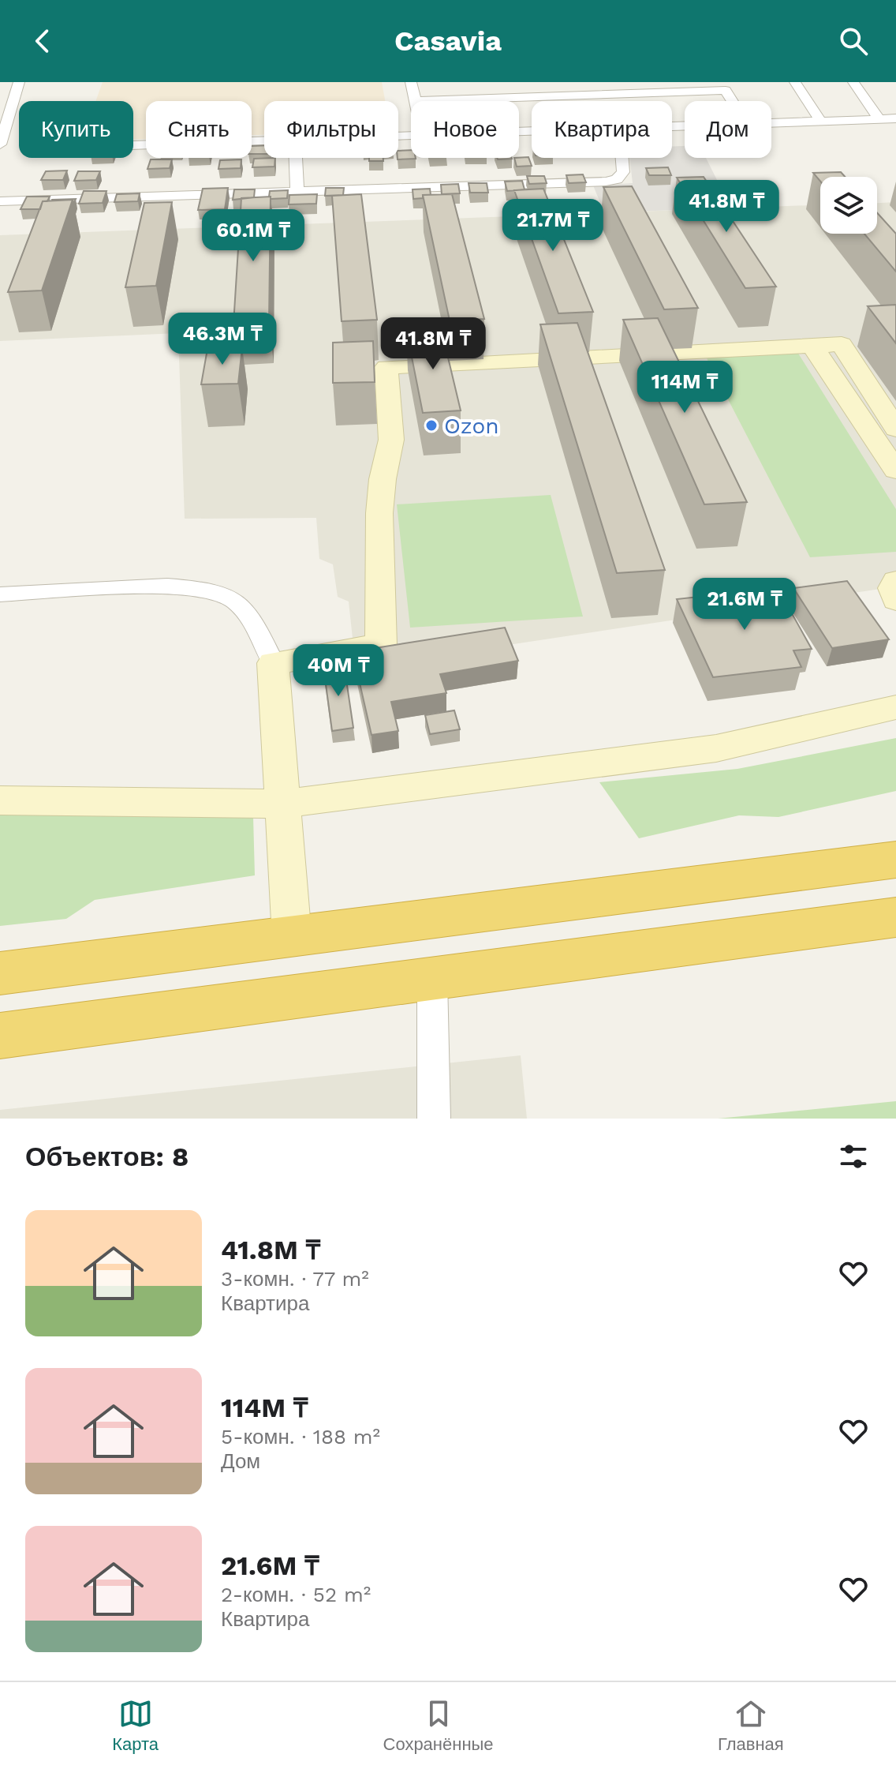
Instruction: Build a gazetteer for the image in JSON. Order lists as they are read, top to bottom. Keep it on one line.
{"places":["Ozon"],"page":{"header":"Casavia","chip":["Купить","Снять","Фильтры","Новое","Квартира","Дом"],"price":["41.8M ₸","21.7M ₸","60.1M ₸","46.3M ₸","41.8M ₸","114M ₸","21.6M ₸","40M ₸"],"heading":"Объектов: 8","list":[{"name":"41.8M ₸","note":"3-комн. · 77 m² · Квартира"},{"name":"114M ₸","note":"5-комн. · 188 m² · Дом"},{"name":"21.6M ₸","note":"2-комн. · 52 m² · Квартира"}],"tabs":["Карта","Сохранённые","Главная"]}}
